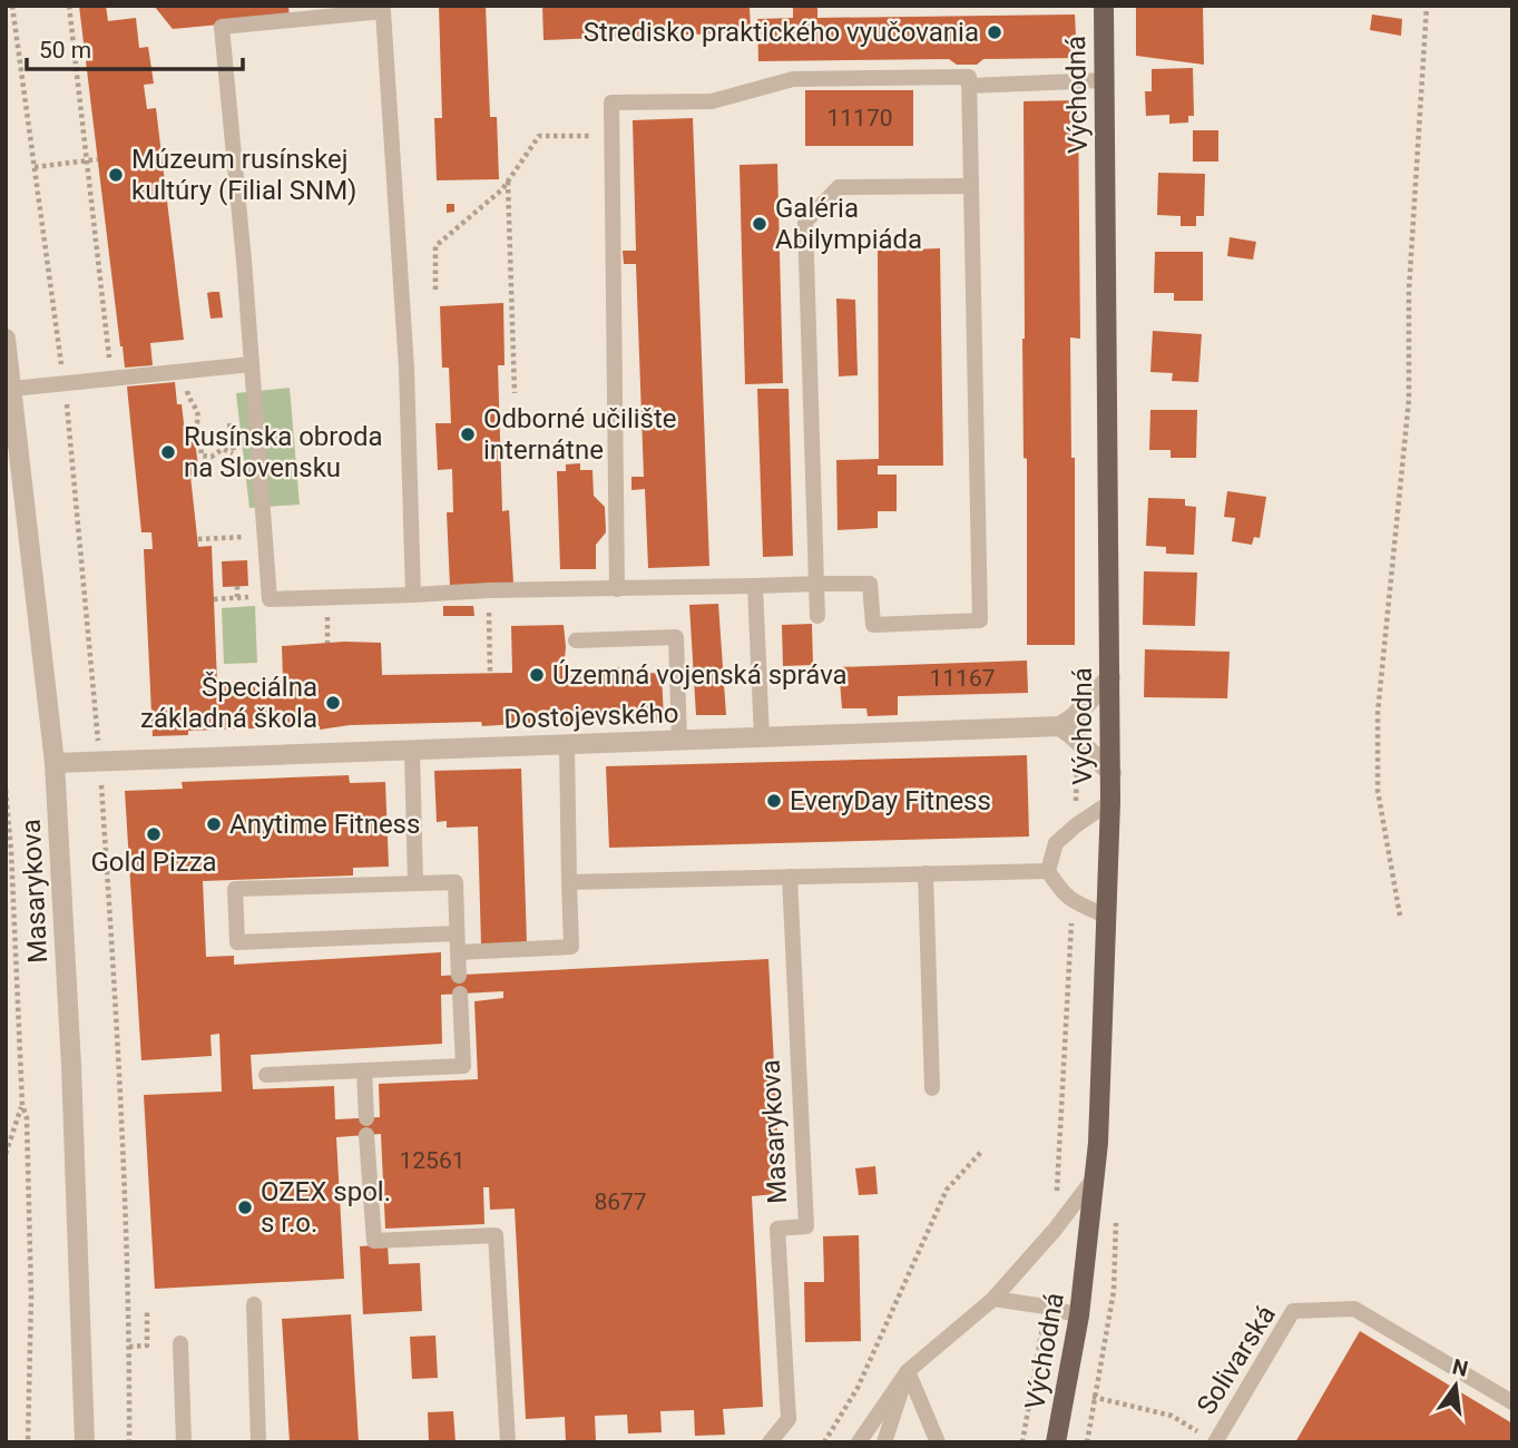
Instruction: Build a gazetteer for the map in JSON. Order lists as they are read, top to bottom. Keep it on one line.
{"streets":{"main road":["Východná"],"street":["Dostojevského","Masarykova"],"lane":["Solivarská"]},"crossings":[["Dostojevského","Masarykova"]],"places":["Stredisko praktického vyučovania","Múzeum rusínskej kultúry (Filial SNM)","Galéria Abilympiáda","Odborné učilište internátne","Rusínska obroda na Slovensku","Územná vojenská správa","Špeciálna základná škola","EveryDay Fitness","Anytime Fitness","Gold Pizza","OZEX spol. s r.o."],"house_numbers":["11170","11167","12561","8677"],"scale_bar":"50 m","north":"top"}
